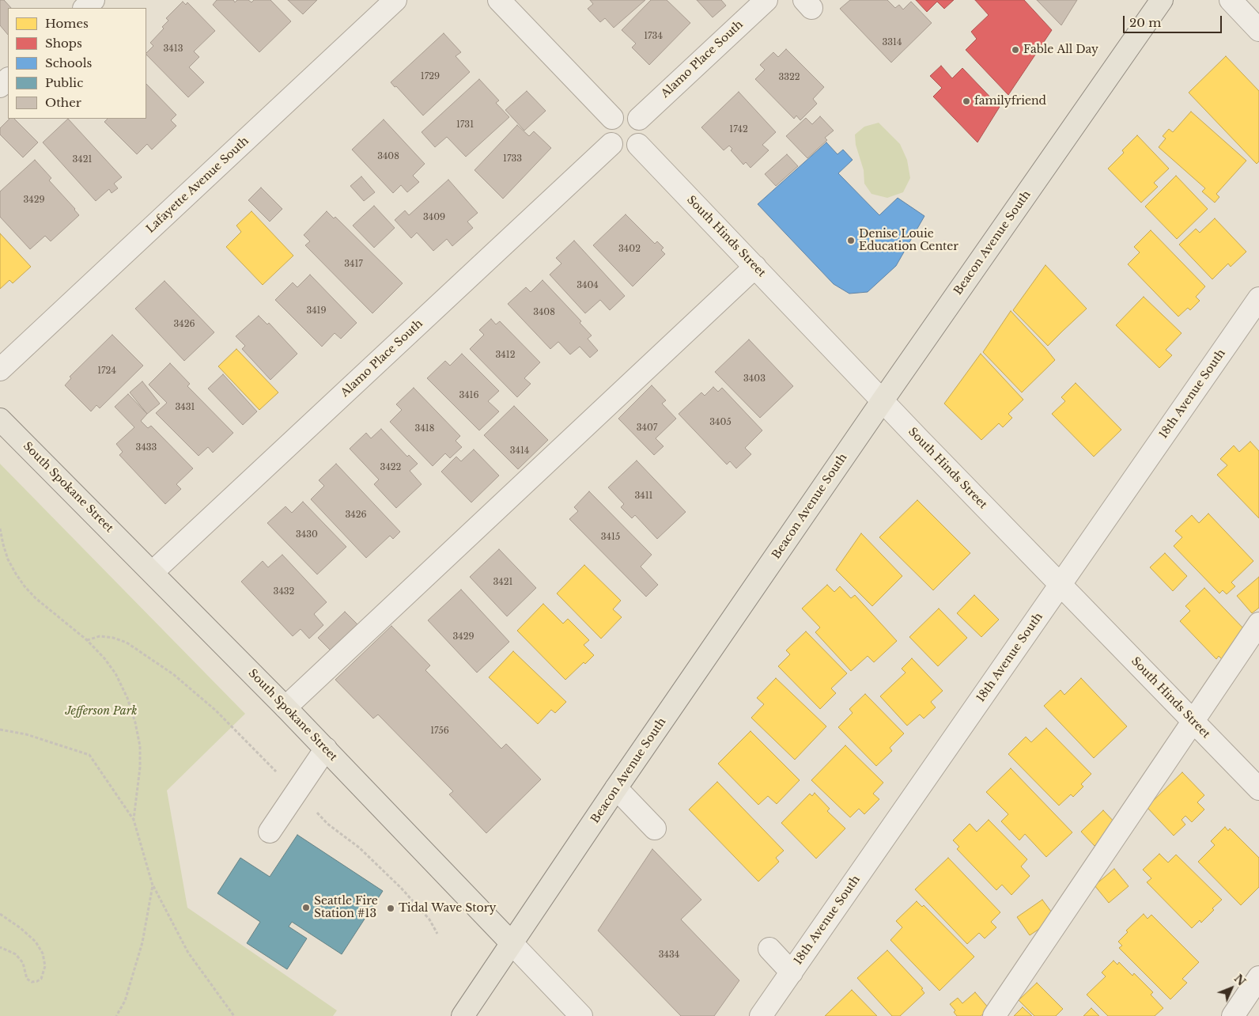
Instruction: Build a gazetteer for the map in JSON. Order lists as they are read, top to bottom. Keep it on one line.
{"streets":{"main road":["Beacon Avenue South","South Spokane Street"],"street":["Alamo Place South","Lafayette Avenue South","South Hinds Street","18th Avenue South"]},"crossings":[["Alamo Place South","South Hinds Street"],["Alamo Place South","South Spokane Street"],["South Hinds Street","Beacon Avenue South"],["South Hinds Street","18th Avenue South"],["Beacon Avenue South","South Spokane Street"]],"parks":["Jefferson Park"],"places":["Fable All Day","familyfriend","Denise Louie Education Center","Seattle Fire Station #13","Tidal Wave Story"],"house_numbers":["1734","3314","3413","1729","3322","1731","1742","3408","1733","3421","3429","3409","3402","3417","3404","3419","3408","3426","3412","1724","3403","3416","3431","3405","3407","3418","3433","3414","3422","3411","3426","3430","3415","3421","3432","3429","1756","3434"],"legend":["Homes","Shops","Schools","Public","Other"],"scale_bar":"20 m","north":"top right"}
